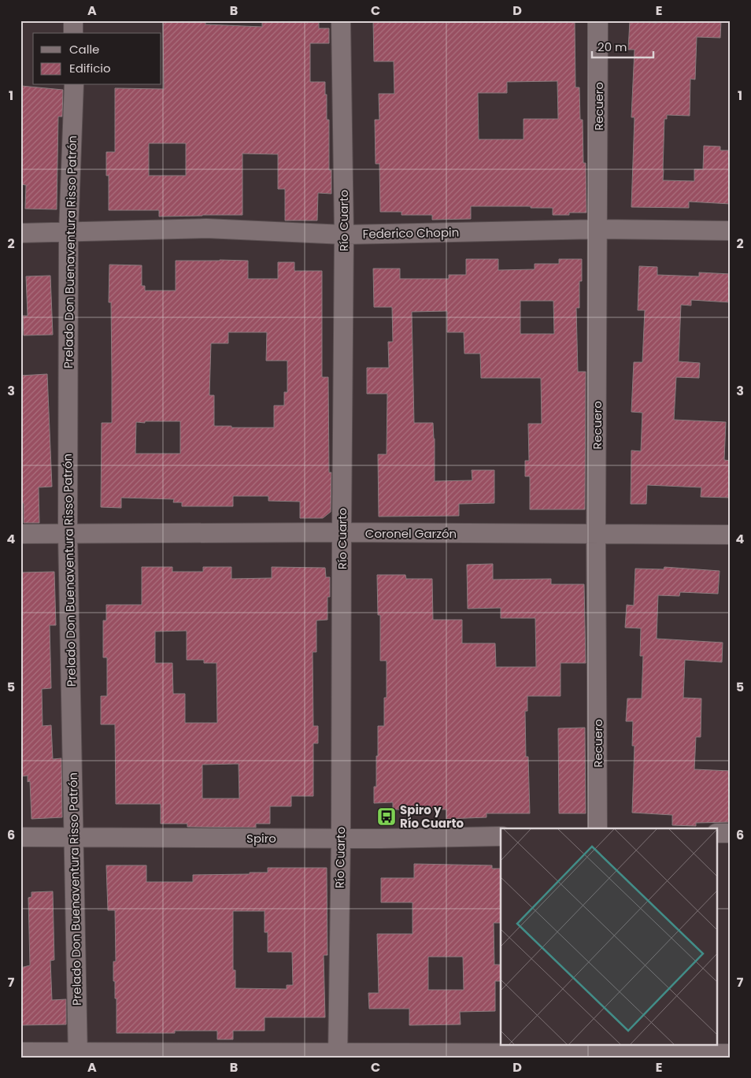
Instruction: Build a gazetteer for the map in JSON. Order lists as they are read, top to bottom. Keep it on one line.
{"streets":{"street":["Recuero","Río Cuarto","Federico Chopin","Prelado Don Buenaventura Risso Patrón","Coronel Garzón","Spiro"]},"crossings":[["Recuero","Federico Chopin"],["Recuero","Coronel Garzón"],["Río Cuarto","Federico Chopin"],["Río Cuarto","Coronel Garzón"],["Río Cuarto","Spiro"],["Federico Chopin","Prelado Don Buenaventura Risso Patrón"],["Prelado Don Buenaventura Risso Patrón","Coronel Garzón"],["Prelado Don Buenaventura Risso Patrón","Spiro"]],"places":{"bus stop":["Spiro y Río Cuarto"]},"legend":["Calle","Edificio"],"scale_bar":"20 m","grid":{"columns":["A","B","C","D","E"],"rows":["1","2","3","4","5","6","7"]}}
